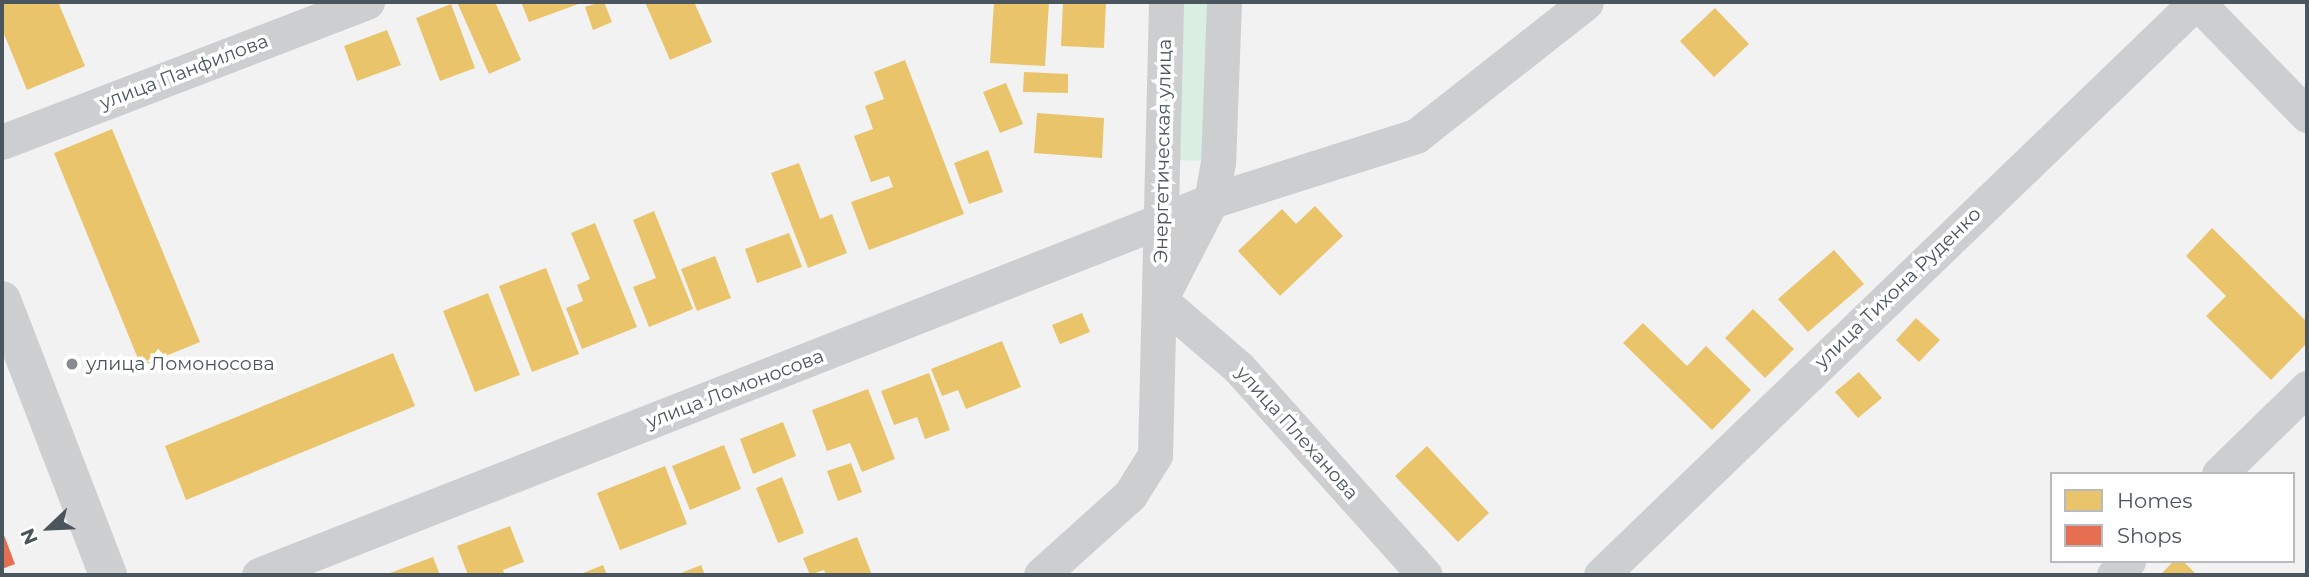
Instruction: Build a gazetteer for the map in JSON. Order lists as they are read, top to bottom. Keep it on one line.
{"streets":{"street":["улица Панфилова","Энергетическая улица","улица Тихона Руденко","улица Ломоносова","улица Плеханова"]},"crossings":[["Энергетическая улица","улица Ломоносова"],["Энергетическая улица","улица Плеханова"]],"places":["улица Ломоносова"],"legend":["Homes","Shops"],"north":"bottom left"}
